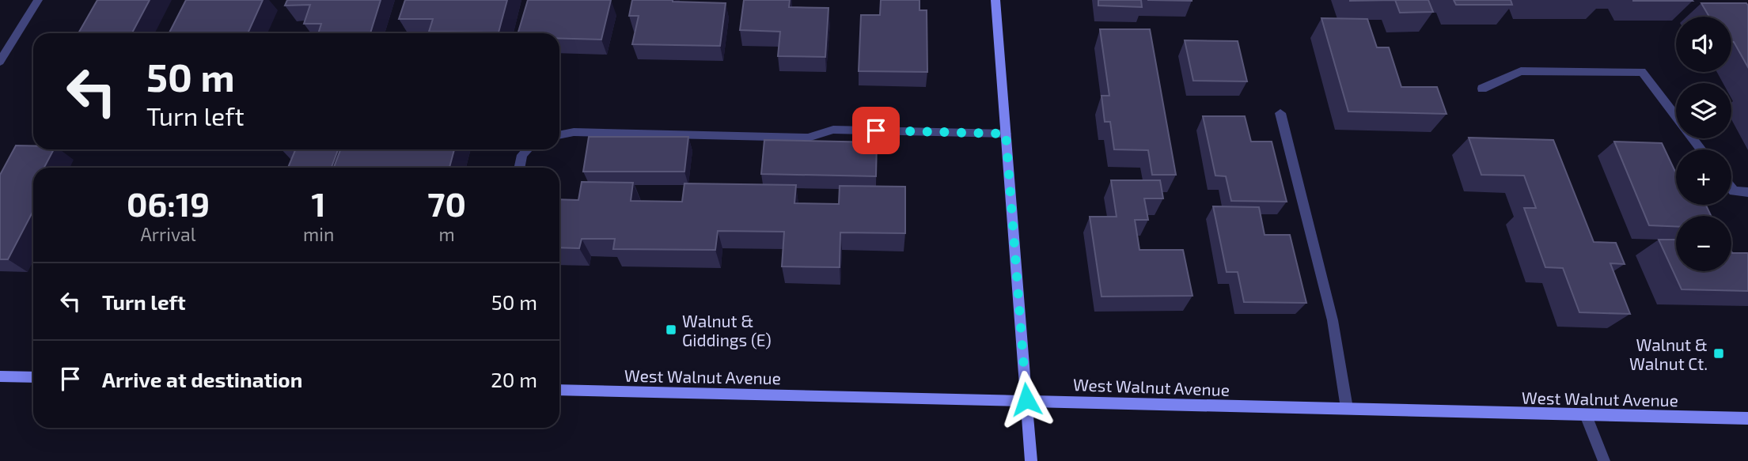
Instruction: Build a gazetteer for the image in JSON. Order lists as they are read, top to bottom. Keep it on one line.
{"streets":{"main road":["West Walnut Avenue"]},"places":{"transit":["Walnut & Giddings (E)","Walnut & Walnut Ct."]},"page":{"map_buttons":["+","−"],"turn":["50 m","Turn left"],"eta":["06:19","Arrival","1","min","70","m"],"list":[{"name":"Turn left","value":"50 m"},{"name":"Arrive at destination","value":"20 m"}]}}
